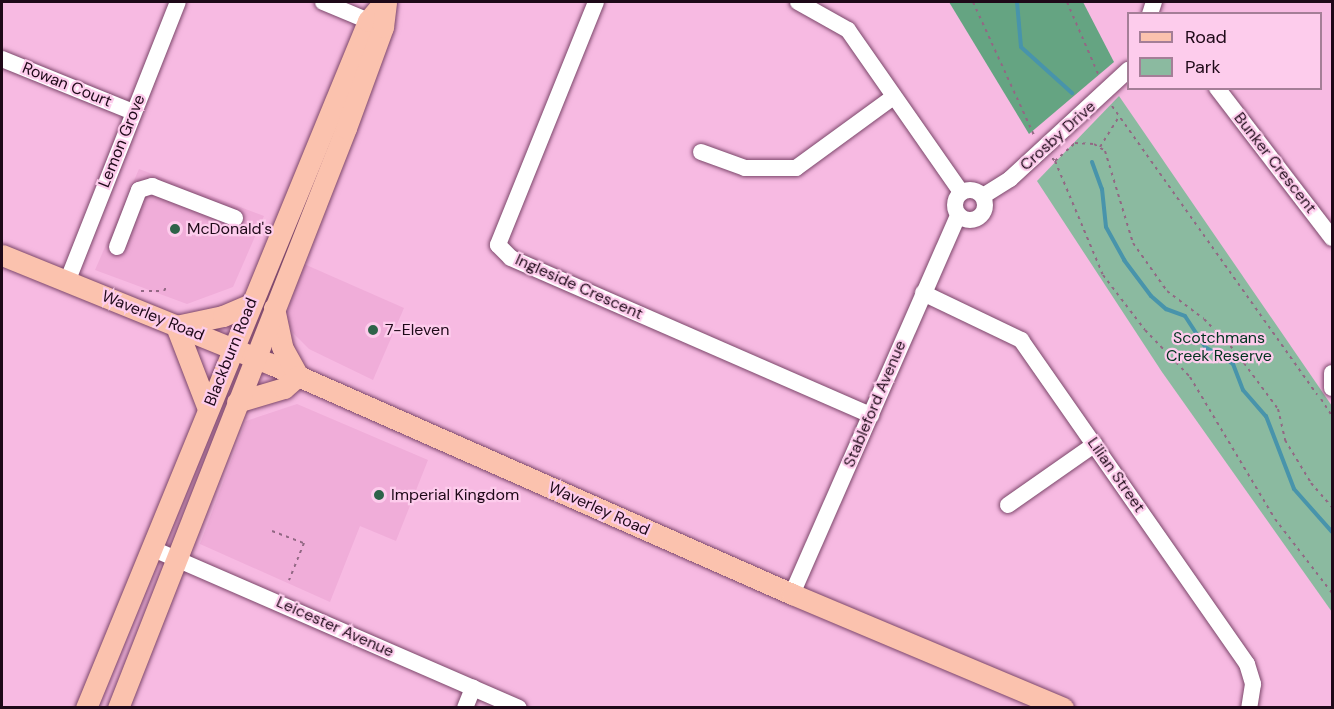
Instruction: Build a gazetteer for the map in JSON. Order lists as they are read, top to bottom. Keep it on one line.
{"streets":{"main road":["Waverley Road","Blackburn Road"],"street":["Rowan Court","Crosby Drive","Lemon Grove","Bunker Crescent","Ingleside Crescent","Stableford Avenue","Lilian Street","Leicester Avenue"]},"crossings":[["Rowan Court","Lemon Grove"],["Crosby Drive","Stableford Avenue"],["Lemon Grove","Waverley Road"],["Ingleside Crescent","Stableford Avenue"],["Waverley Road","Blackburn Road"],["Waverley Road","Stableford Avenue"],["Blackburn Road","Leicester Avenue"],["Stableford Avenue","Lilian Street"]],"parks":["Scotchmans Creek Reserve"],"places":["McDonald's","7-Eleven","Imperial Kingdom"],"legend":["Road","Park"]}
